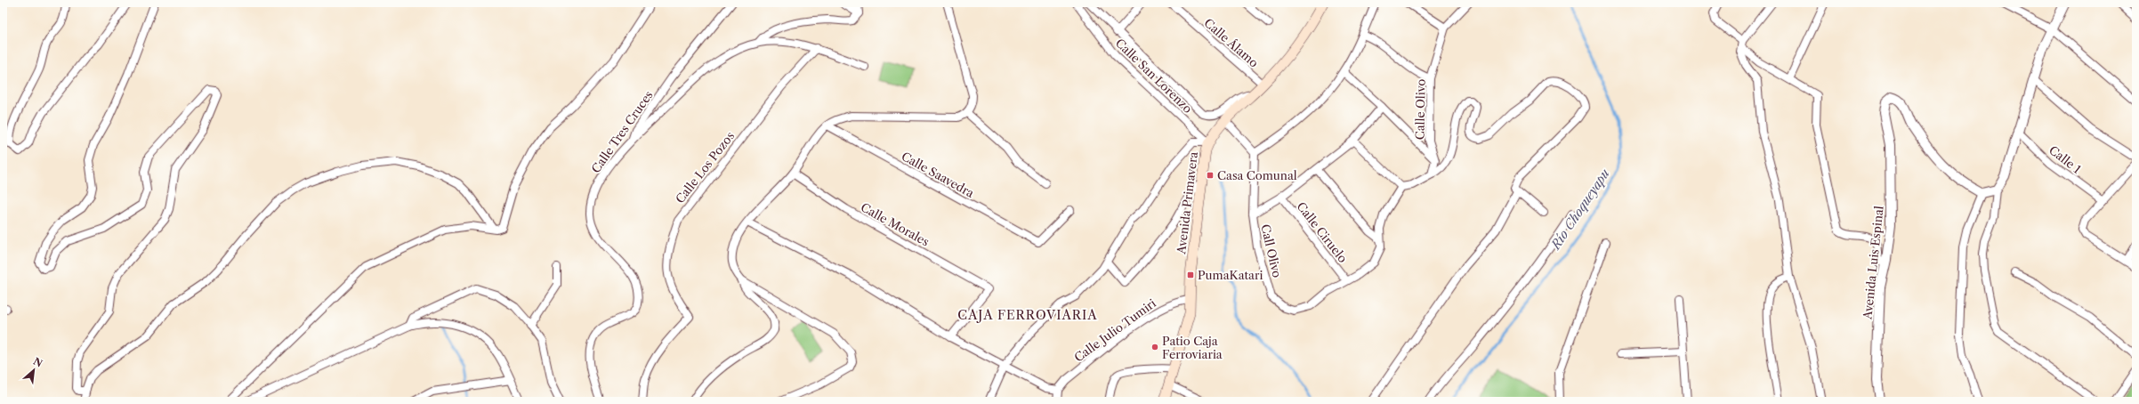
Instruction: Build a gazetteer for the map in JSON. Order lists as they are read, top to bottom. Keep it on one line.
{"streets":{"main road":["Avenida Primavera"],"street":["Calle Álamo","Calle San Lorenzo","Calle Olivo","Calle Tres Cruces","Calle 1","Calle Los Pozos","Calle Saavedra","Calle Morales","Calle Ciruelo","Call Olivo","Avenida Luis Espinal","Calle Julio Tumiri"]},"crossings":[["Calle Álamo","Avenida Primavera"],["Calle San Lorenzo","Avenida Primavera"],["Avenida Primavera","Calle Julio Tumiri"],["Calle Ciruelo","Call Olivo"]],"districts":["CAJA FERROVIARIA"],"water":["Río Choqueyapu"],"places":{"transit":["Casa Comunal","PumaKatari"],"other":["Patio Caja Ferroviaria"]},"north":"top right"}
